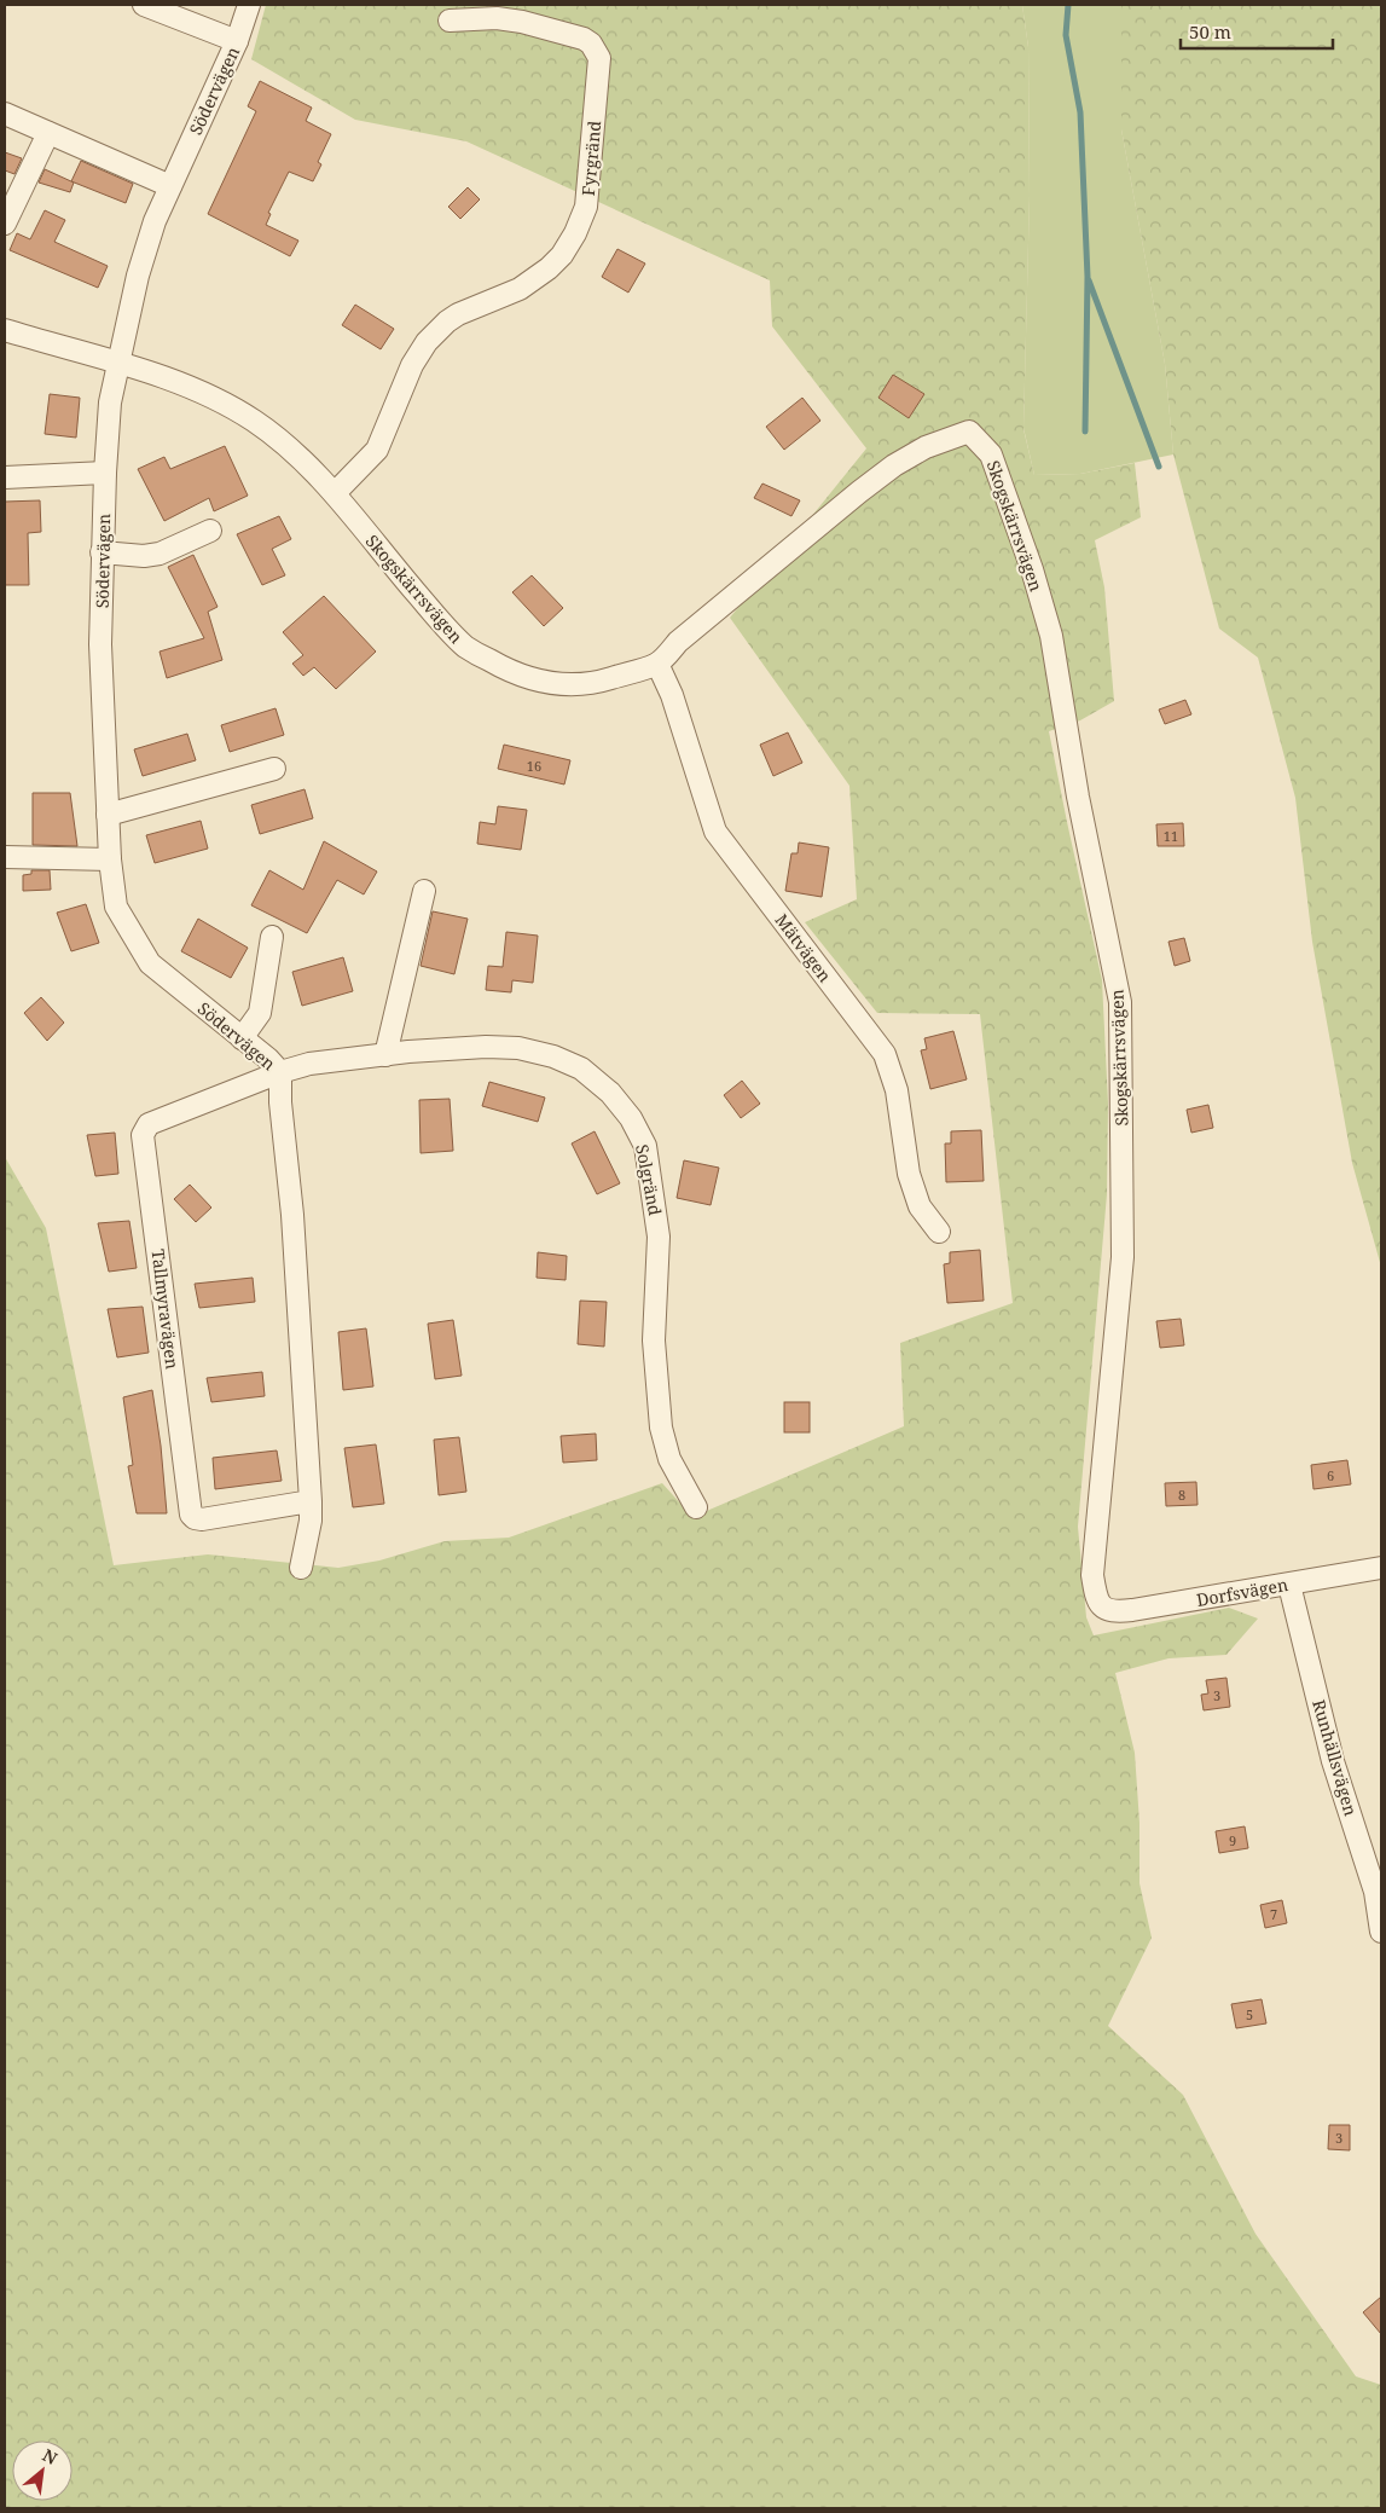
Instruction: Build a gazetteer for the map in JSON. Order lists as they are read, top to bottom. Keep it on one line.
{"streets":{"street":["Södervägen","Fyrgränd","Skogskärrsvägen","Mätvägen","Solgränd","Tallmyravägen","Dorfsvägen","Runhällsvägen"]},"crossings":[["Södervägen","Skogskärrsvägen"],["Södervägen","Solgränd"],["Södervägen","Tallmyravägen"],["Fyrgränd","Skogskärrsvägen"],["Skogskärrsvägen","Mätvägen"],["Skogskärrsvägen","Dorfsvägen"],["Dorfsvägen","Runhällsvägen"]],"house_numbers":["16","11","6","8","3","9","7","5","3"],"scale_bar":"50 m","north":"top right"}
